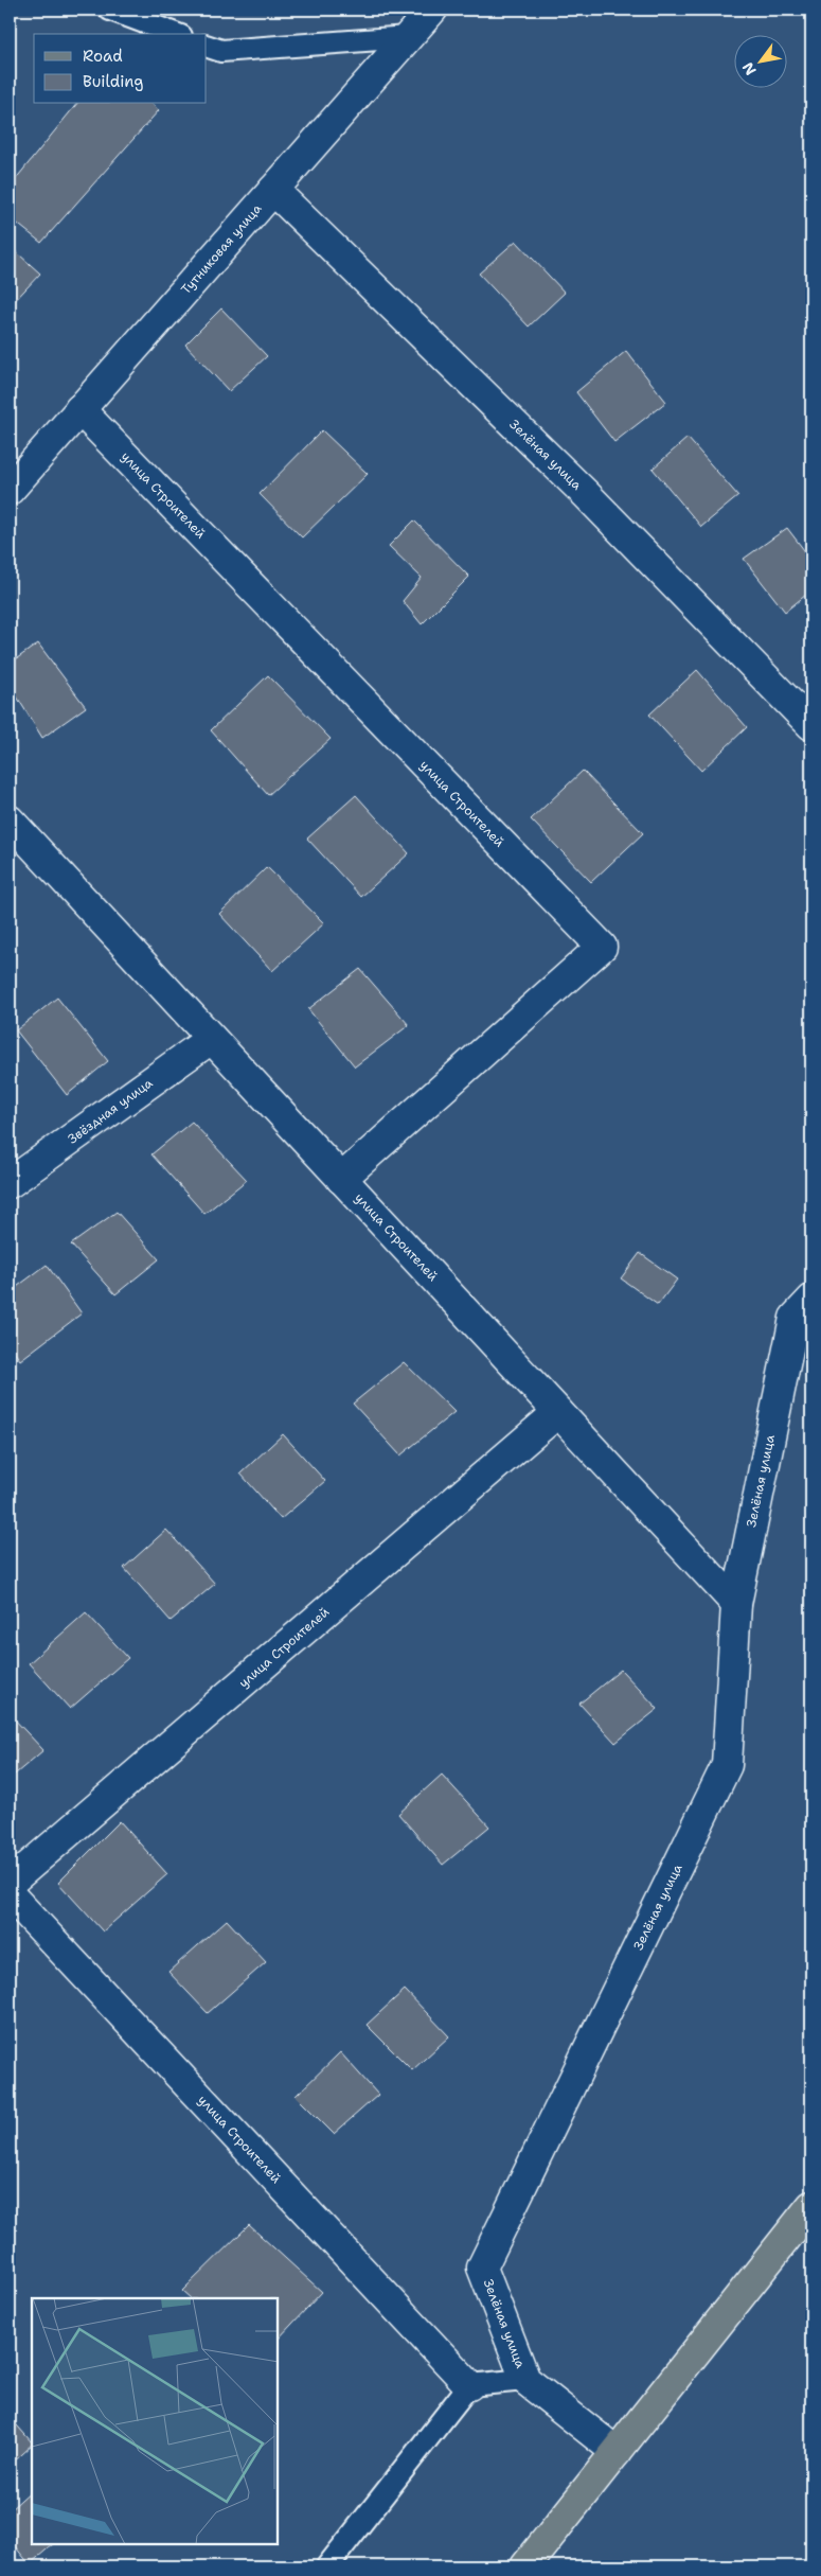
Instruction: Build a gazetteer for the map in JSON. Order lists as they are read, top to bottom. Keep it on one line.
{"streets":{"street":["Тутниковая улица","Зелёная улица","улица Строителей","Звёздная улица"]},"crossings":[["Тутниковая улица","Зелёная улица"],["Тутниковая улица","улица Строителей"],["Зелёная улица","улица Строителей"],["улица Строителей","Звёздная улица"]],"legend":["Road","Building"],"north":"bottom left"}
